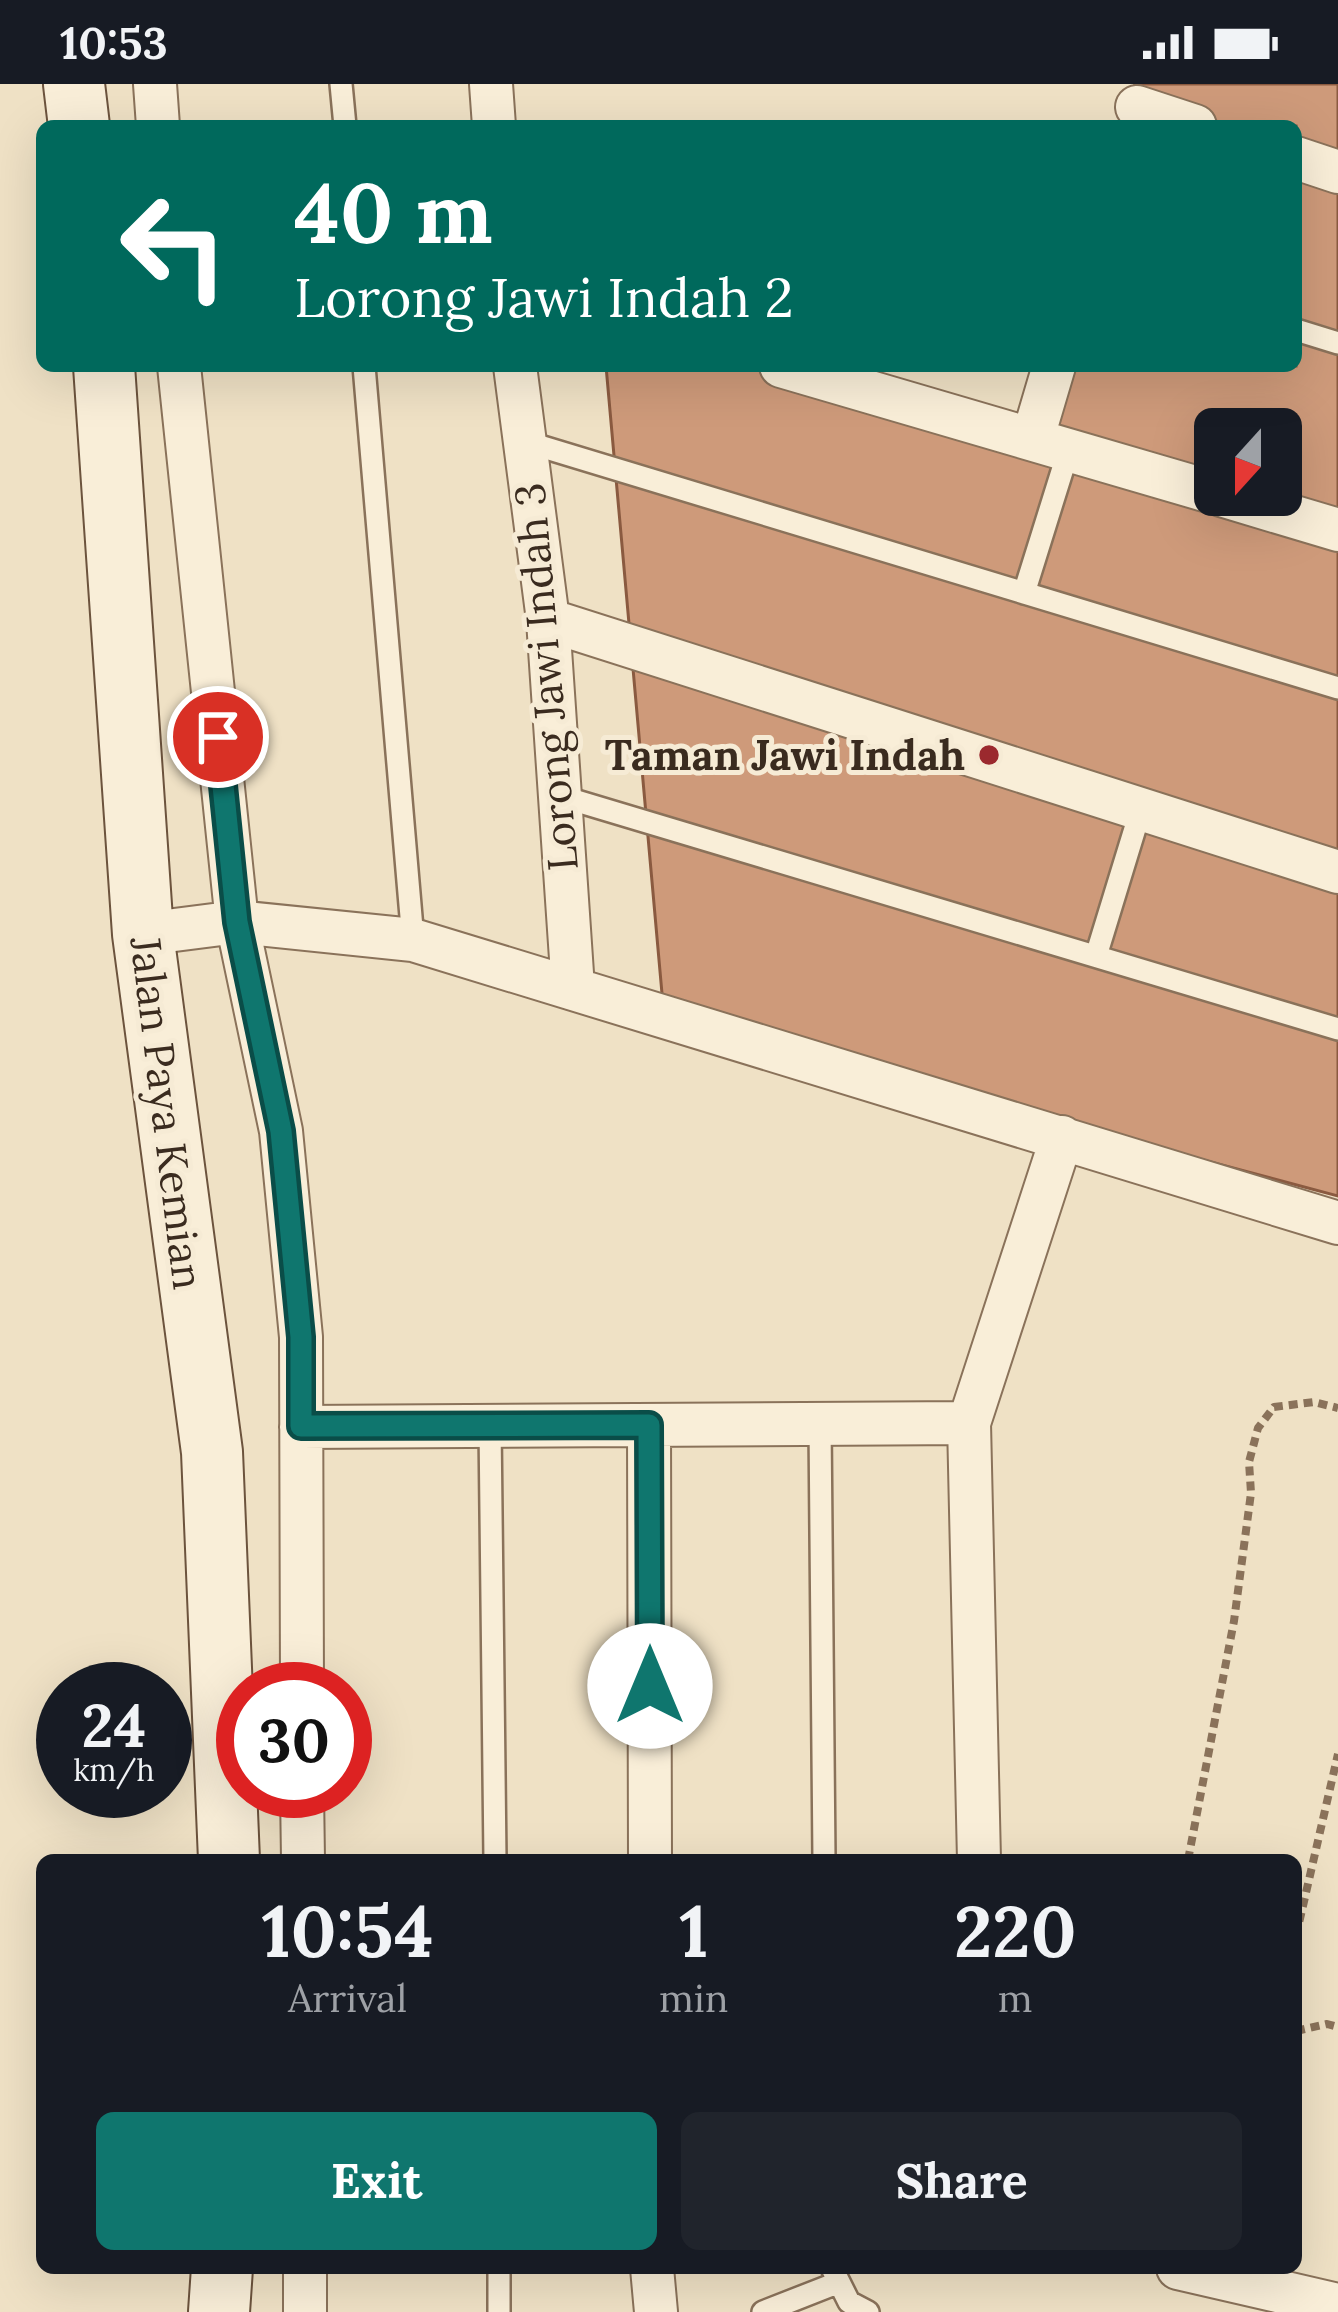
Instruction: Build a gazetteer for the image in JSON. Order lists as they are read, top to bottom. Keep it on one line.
{"streets":{"main road":["Jalan Paya Kemian"],"street":["Lorong Jawi Indah 3"]},"places":["Taman Jawi Indah"],"north":"bottom","page":{"status":"10:53","turn":["40 m","Lorong Jawi Indah 2"],"speed":"24 km/h","limit":"30","eta":["10:54","Arrival","1","min","220","m"],"buttons":["Exit","Share"]}}
